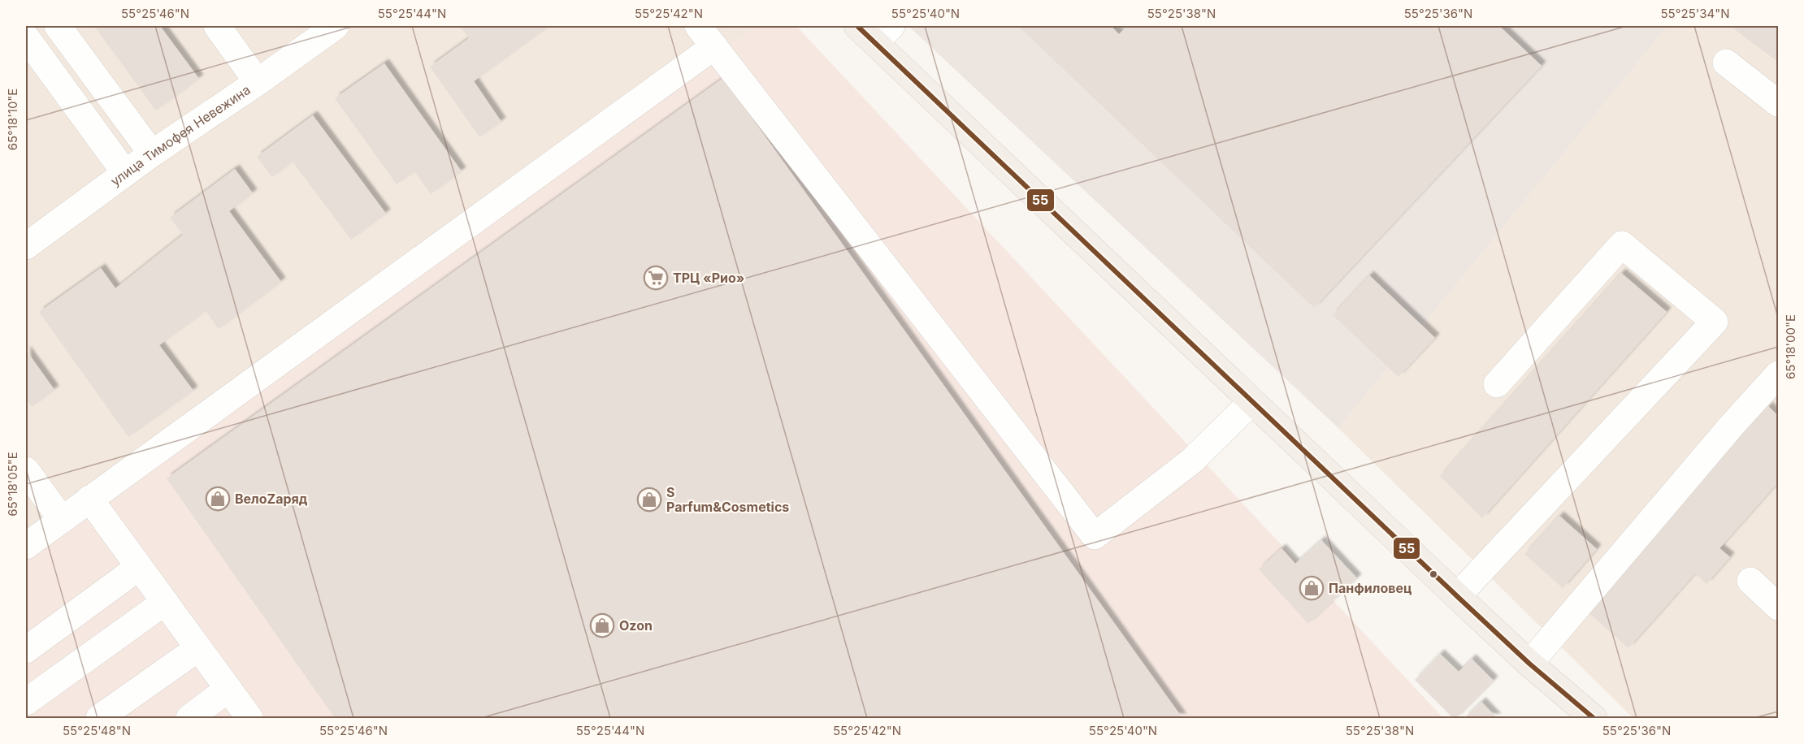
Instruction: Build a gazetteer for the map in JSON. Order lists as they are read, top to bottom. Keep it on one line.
{"streets":{"street":["улица Тимофея Невежина"]},"places":{"supermarket":["ТРЦ «Рио»"],"shop":["ВелоZаряд","S Parfum&Cosmetics","Панфиловец","Ozon"]},"lines":["transit line 55"],"coordinates":["55°25'46\"N","55°25'44\"N","55°25'42\"N","55°25'40\"N","55°25'38\"N","55°25'36\"N","55°25'34\"N","65°18'10\"E","65°18'00\"E","65°18'05\"E","55°25'48\"N"]}
